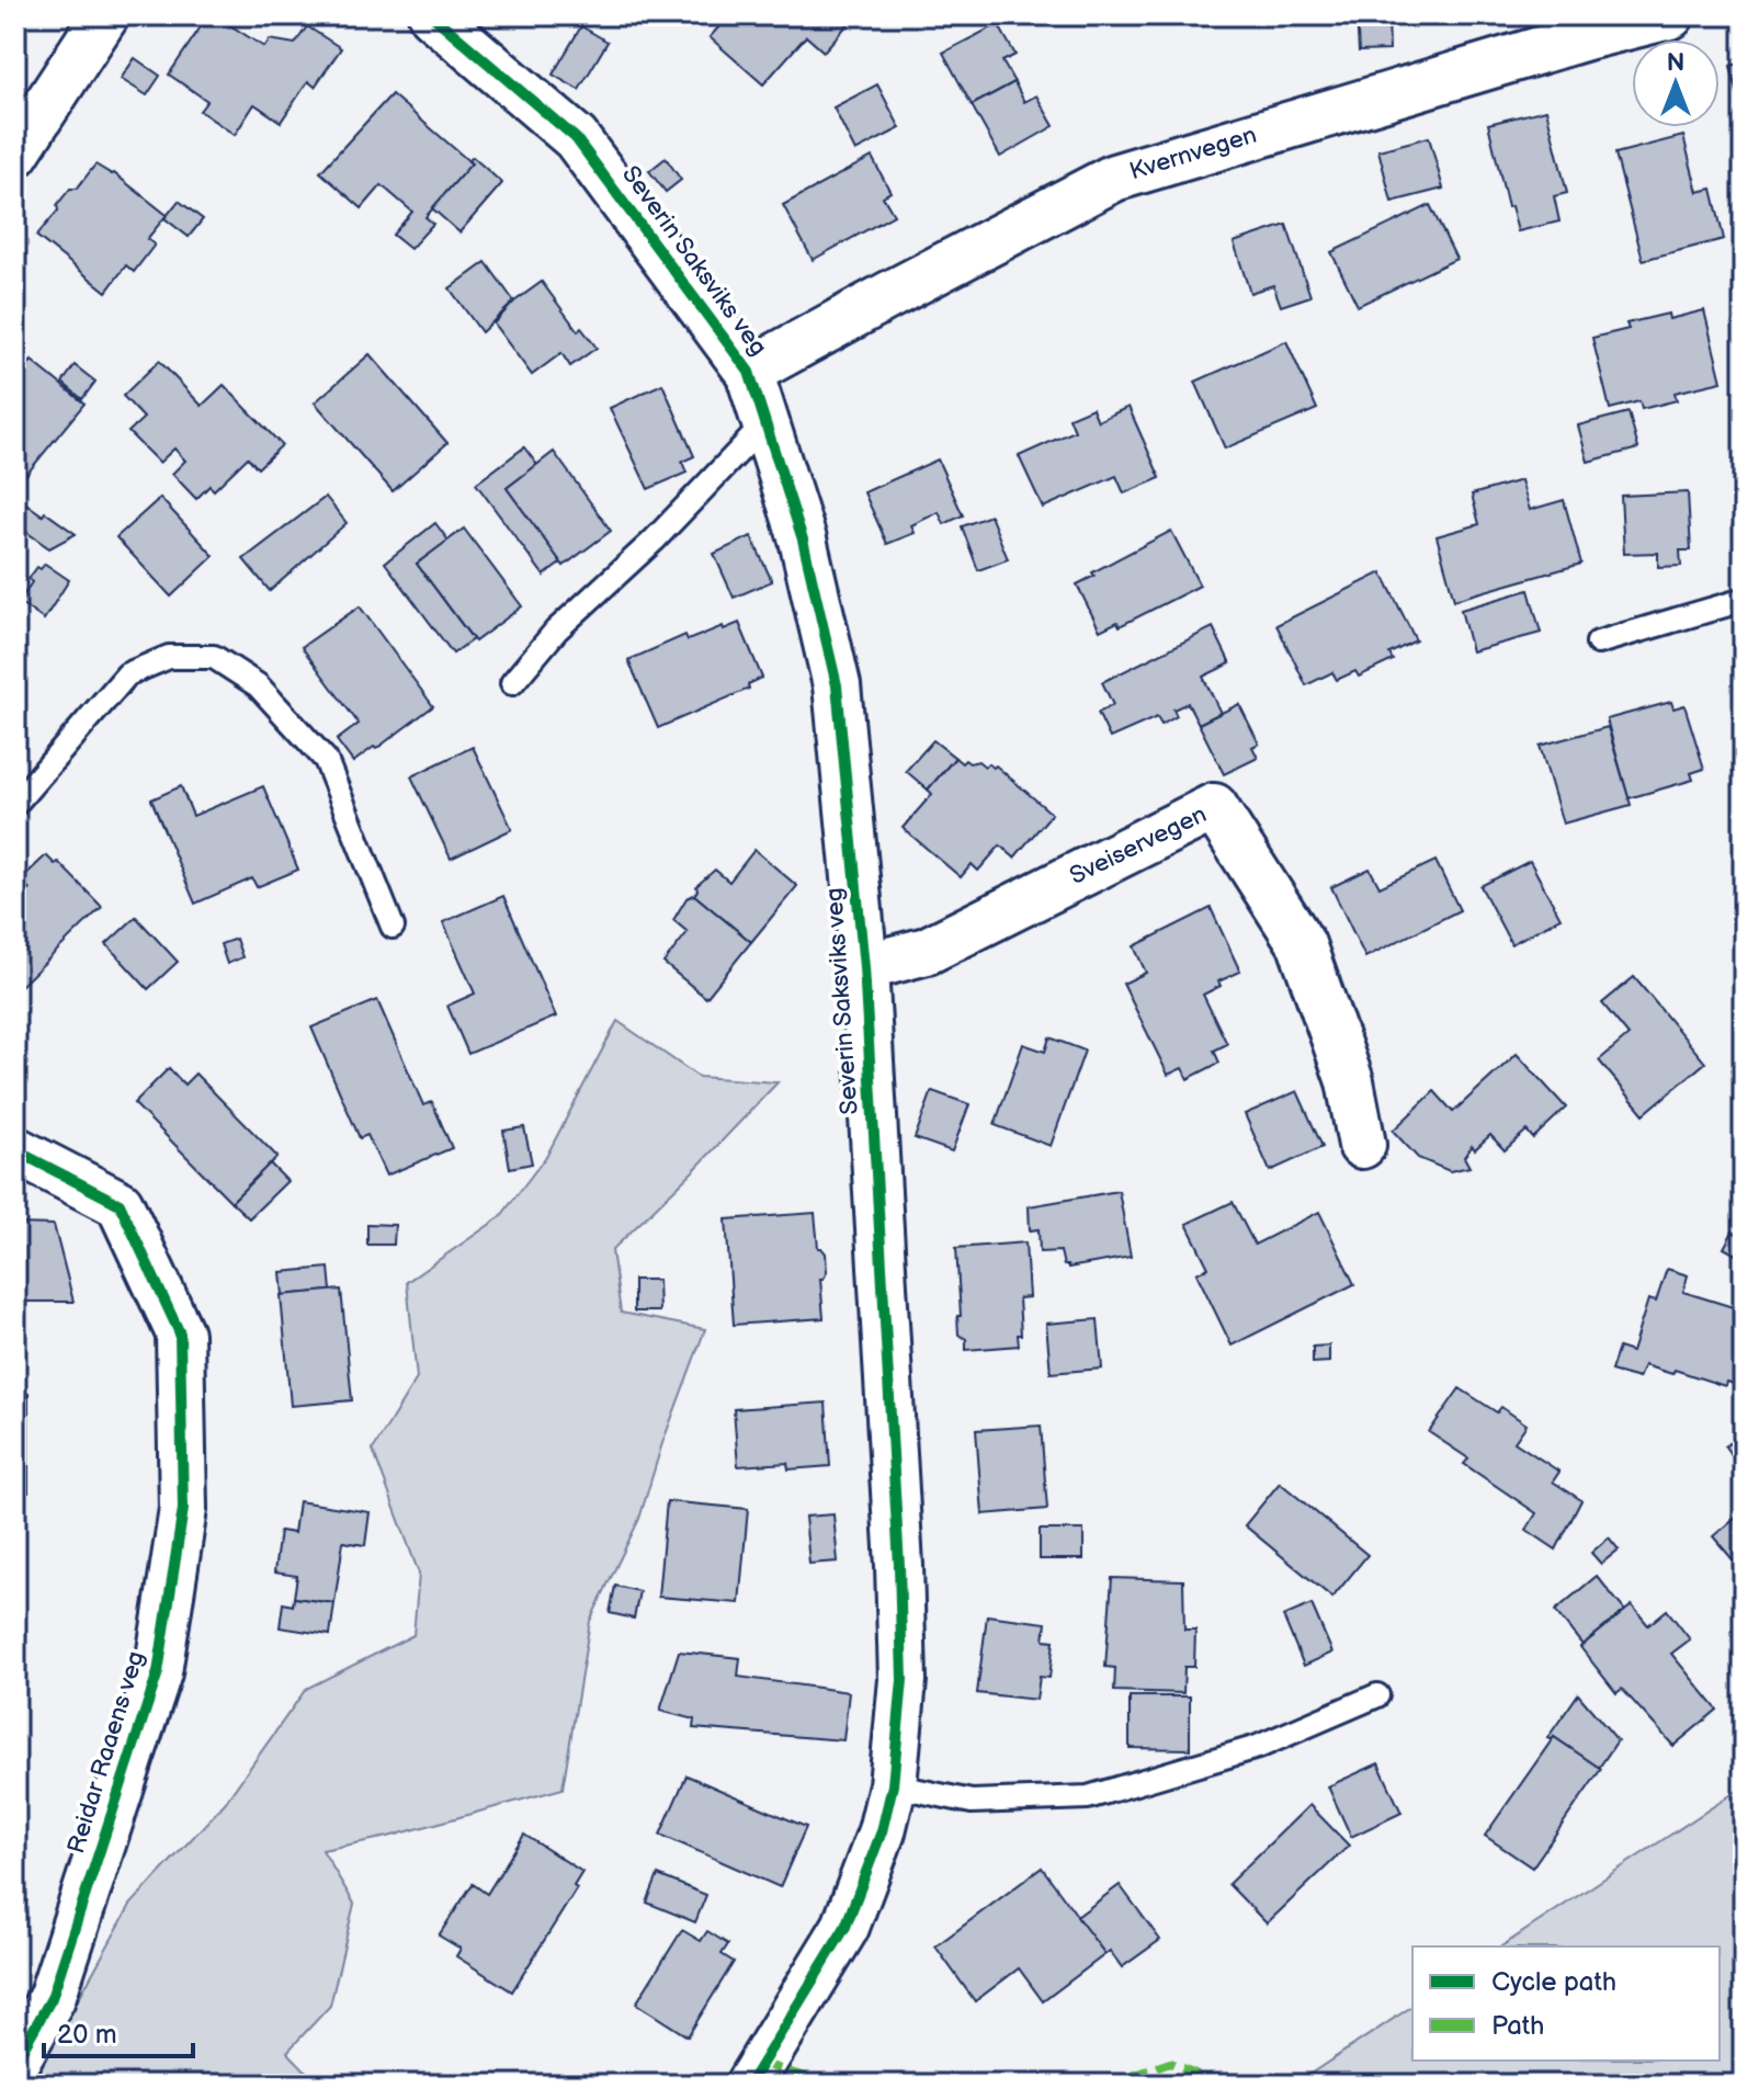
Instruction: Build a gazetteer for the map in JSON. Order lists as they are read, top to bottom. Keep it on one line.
{"streets":{"street":["Kvernvegen","Severin Saksviks veg","Sveiservegen","Reidar Raaens veg"]},"crossings":[["Kvernvegen","Severin Saksviks veg"],["Severin Saksviks veg","Sveiservegen"]],"legend":["Cycle path","Path"],"scale_bar":"20 m","north":"top"}
